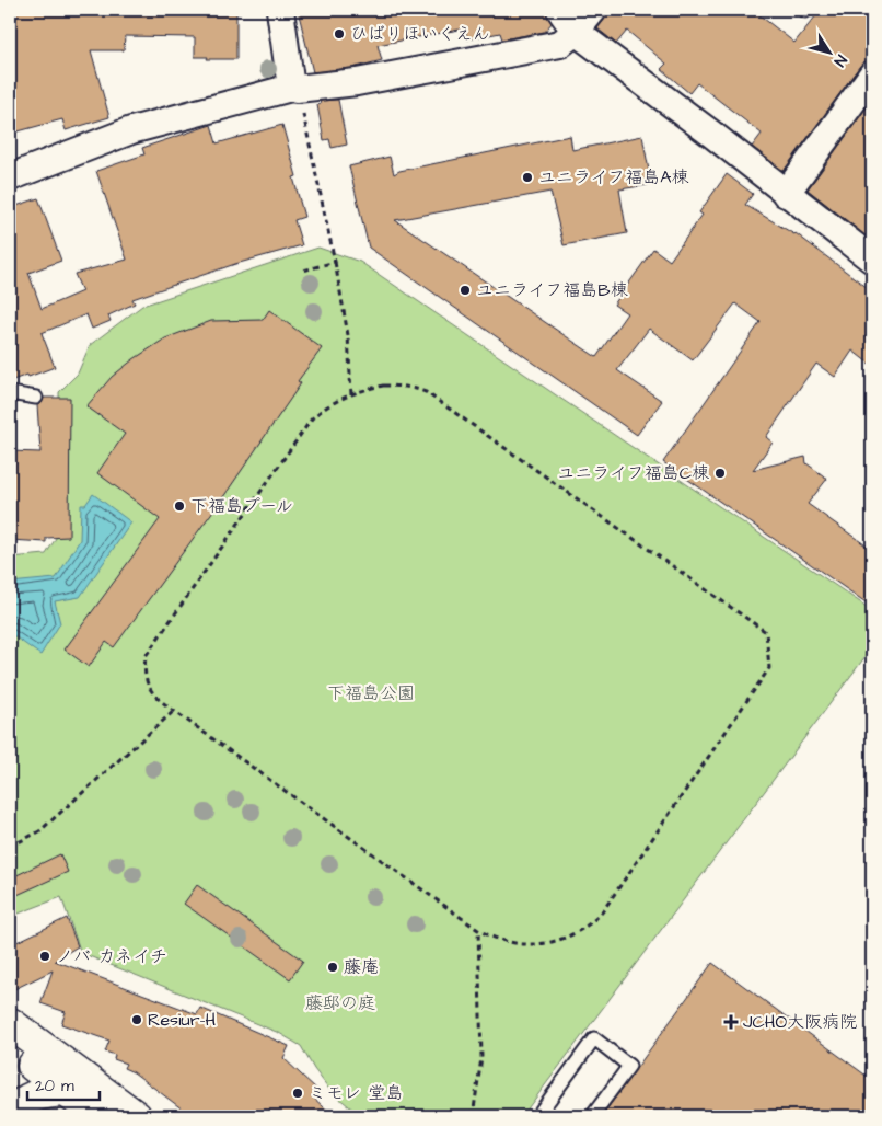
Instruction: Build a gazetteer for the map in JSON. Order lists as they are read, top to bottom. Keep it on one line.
{"parks":["下福島公園","藤邸の庭"],"places":{"other":["ひばりほいくえん","ユニライフ福島A棟","ユニライフ福島B棟","ユニライフ福島C棟","下福島プール","ノバ カネイチ","藤庵","Resiur-H","ミモレ 堂島"],"health":["JCHO大阪病院"]},"scale_bar":"20 m","north":"bottom right"}
